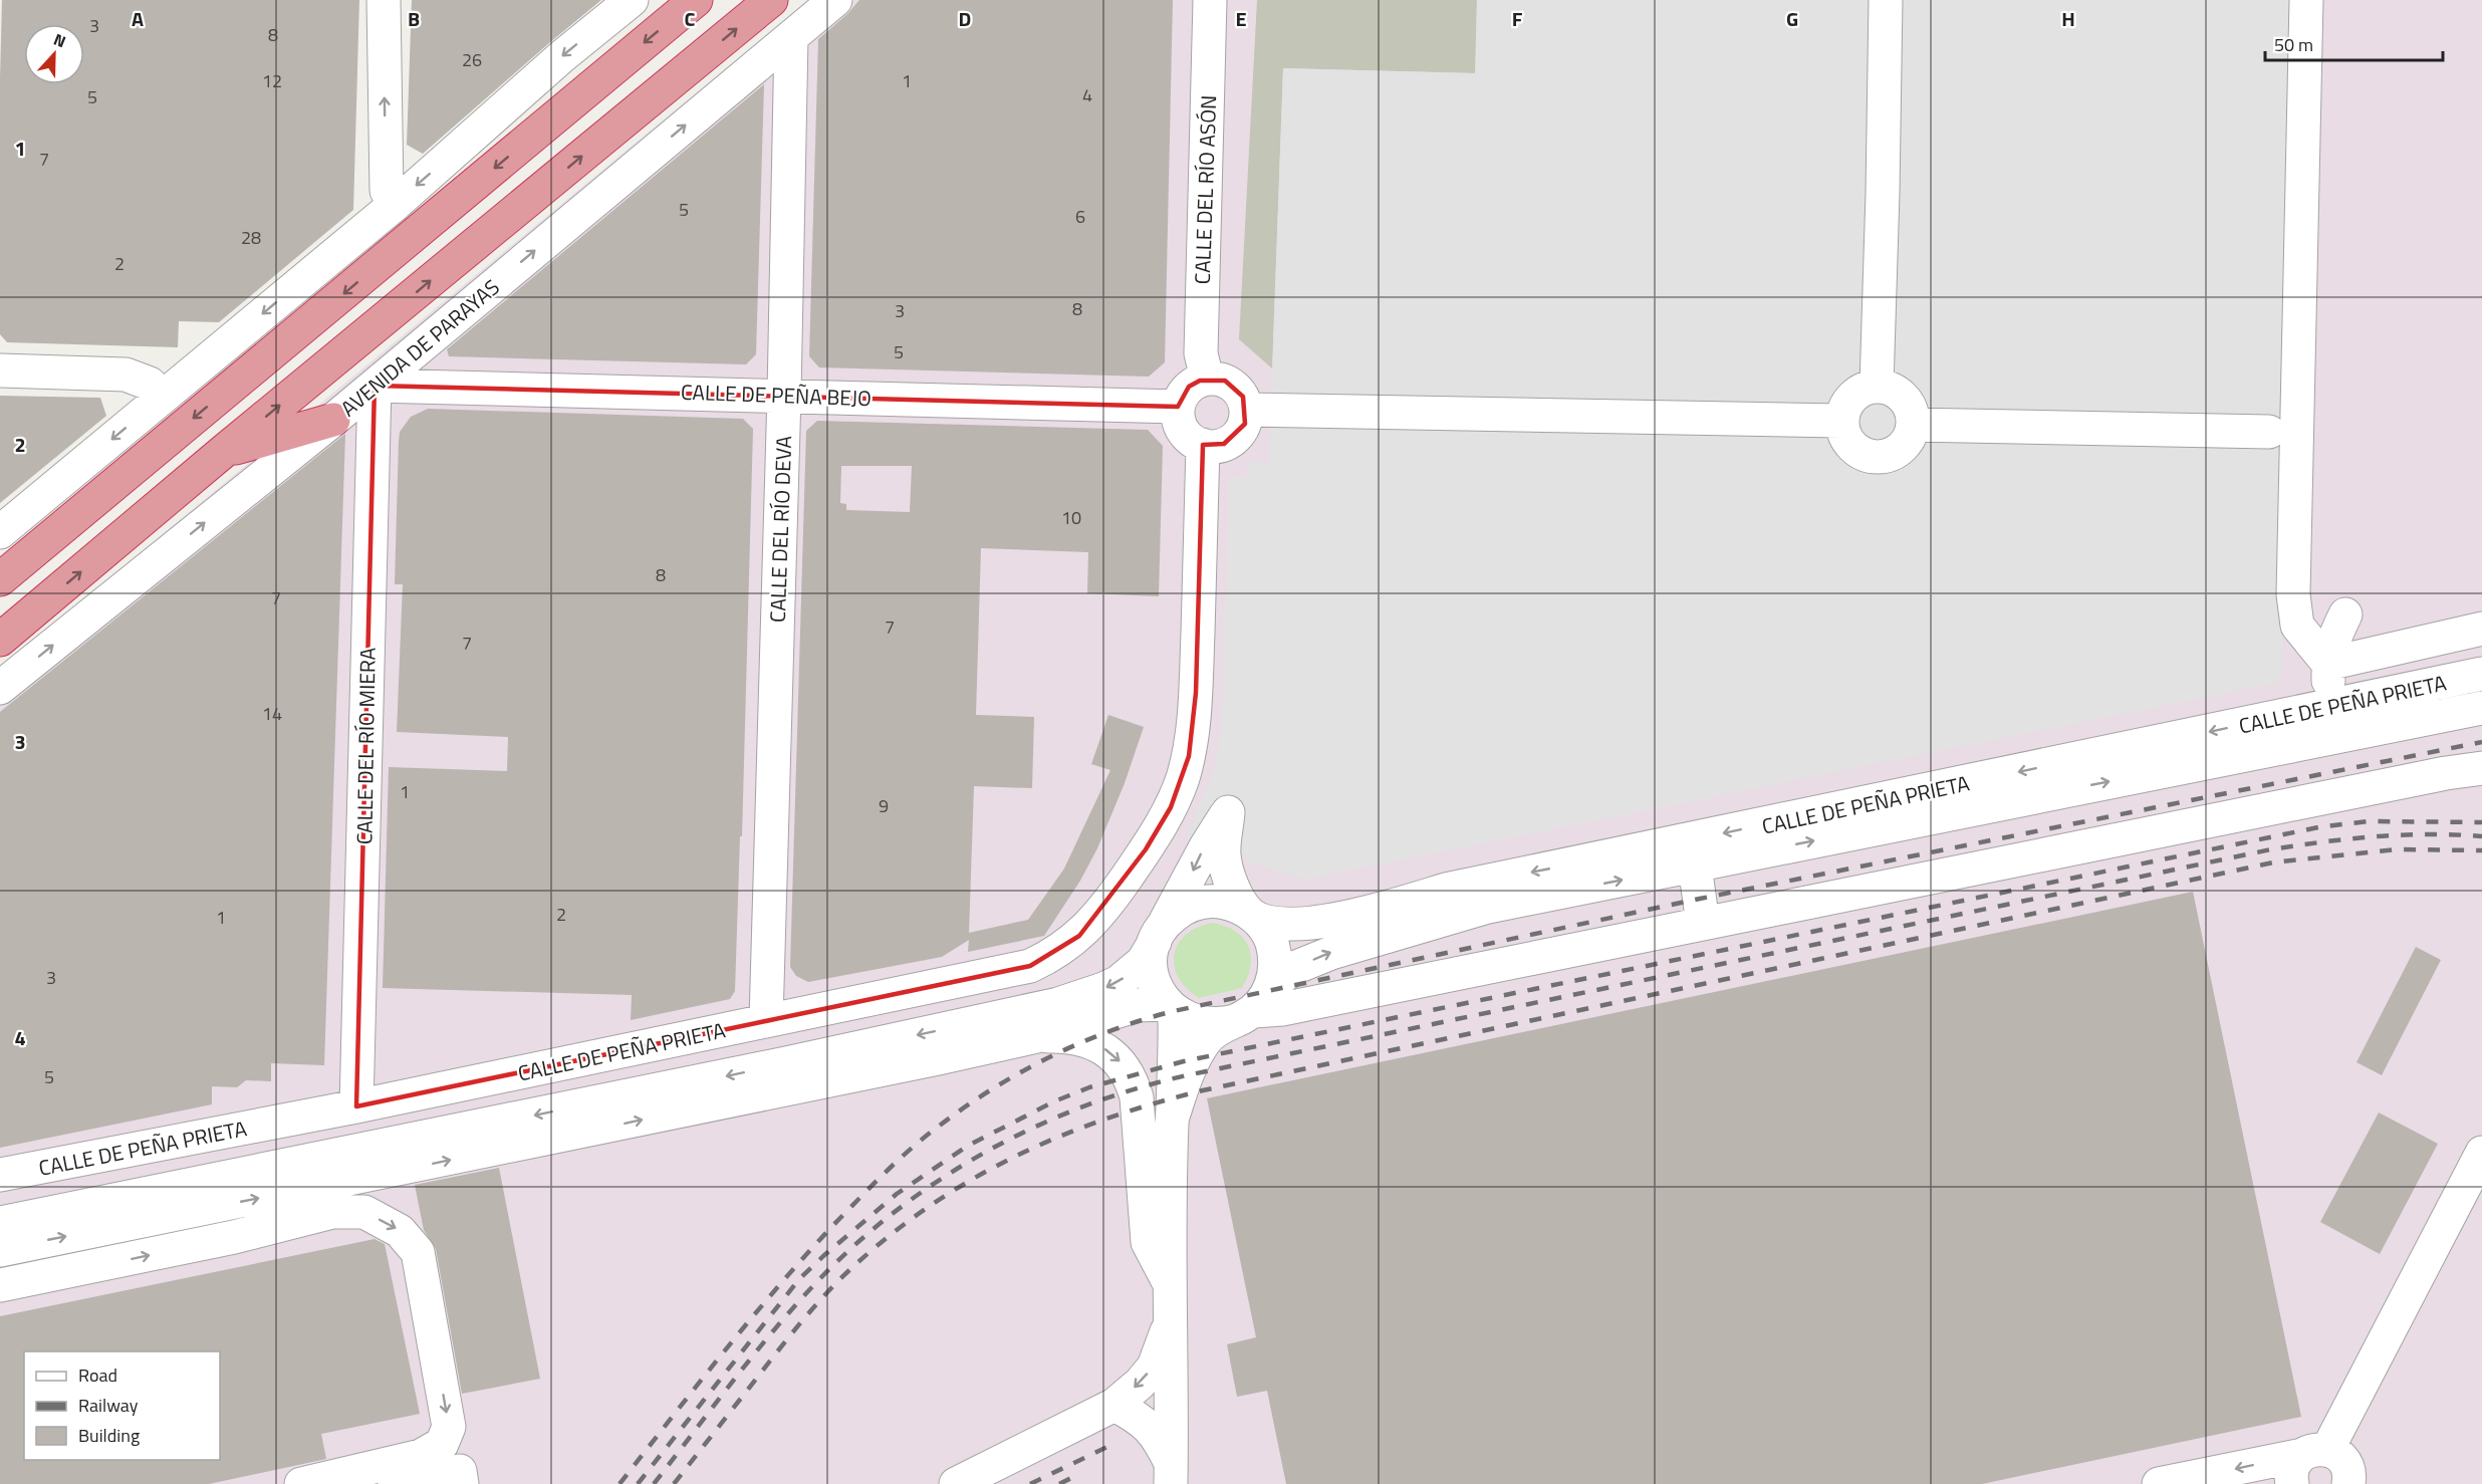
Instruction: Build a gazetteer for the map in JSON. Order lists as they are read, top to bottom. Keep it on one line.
{"streets":{"street":["CALLE DEL RÍO ASÓN","AVENIDA DE PARAYAS","CALLE DE PEÑA BEJO","CALLE DEL RÍO DEVA","CALLE DE PEÑA PRIETA","CALLE DEL RÍO MIERA"]},"crossings":[["CALLE DEL RÍO ASÓN","CALLE DE PEÑA BEJO"],["CALLE DEL RÍO ASÓN","CALLE DE PEÑA PRIETA"],["AVENIDA DE PARAYAS","CALLE DE PEÑA BEJO"],["AVENIDA DE PARAYAS","CALLE DEL RÍO DEVA"],["AVENIDA DE PARAYAS","CALLE DEL RÍO MIERA"],["CALLE DE PEÑA BEJO","CALLE DEL RÍO DEVA"],["CALLE DE PEÑA BEJO","CALLE DE PEÑA PRIETA"],["CALLE DE PEÑA BEJO","CALLE DEL RÍO MIERA"],["CALLE DEL RÍO DEVA","CALLE DE PEÑA PRIETA"],["CALLE DE PEÑA PRIETA","CALLE DEL RÍO MIERA"]],"house_numbers":["3","8","26","12","1","4","5","7","5","6","28","2","8","3","5","10","8","7","7","7","14","1","9","2","1","3","5"],"legend":["Road","Railway","Building"],"scale_bar":"50 m","north":"top","grid":{"columns":["A","B","C","D","E","F","G","H"],"rows":["1","2","3","4"]}}
